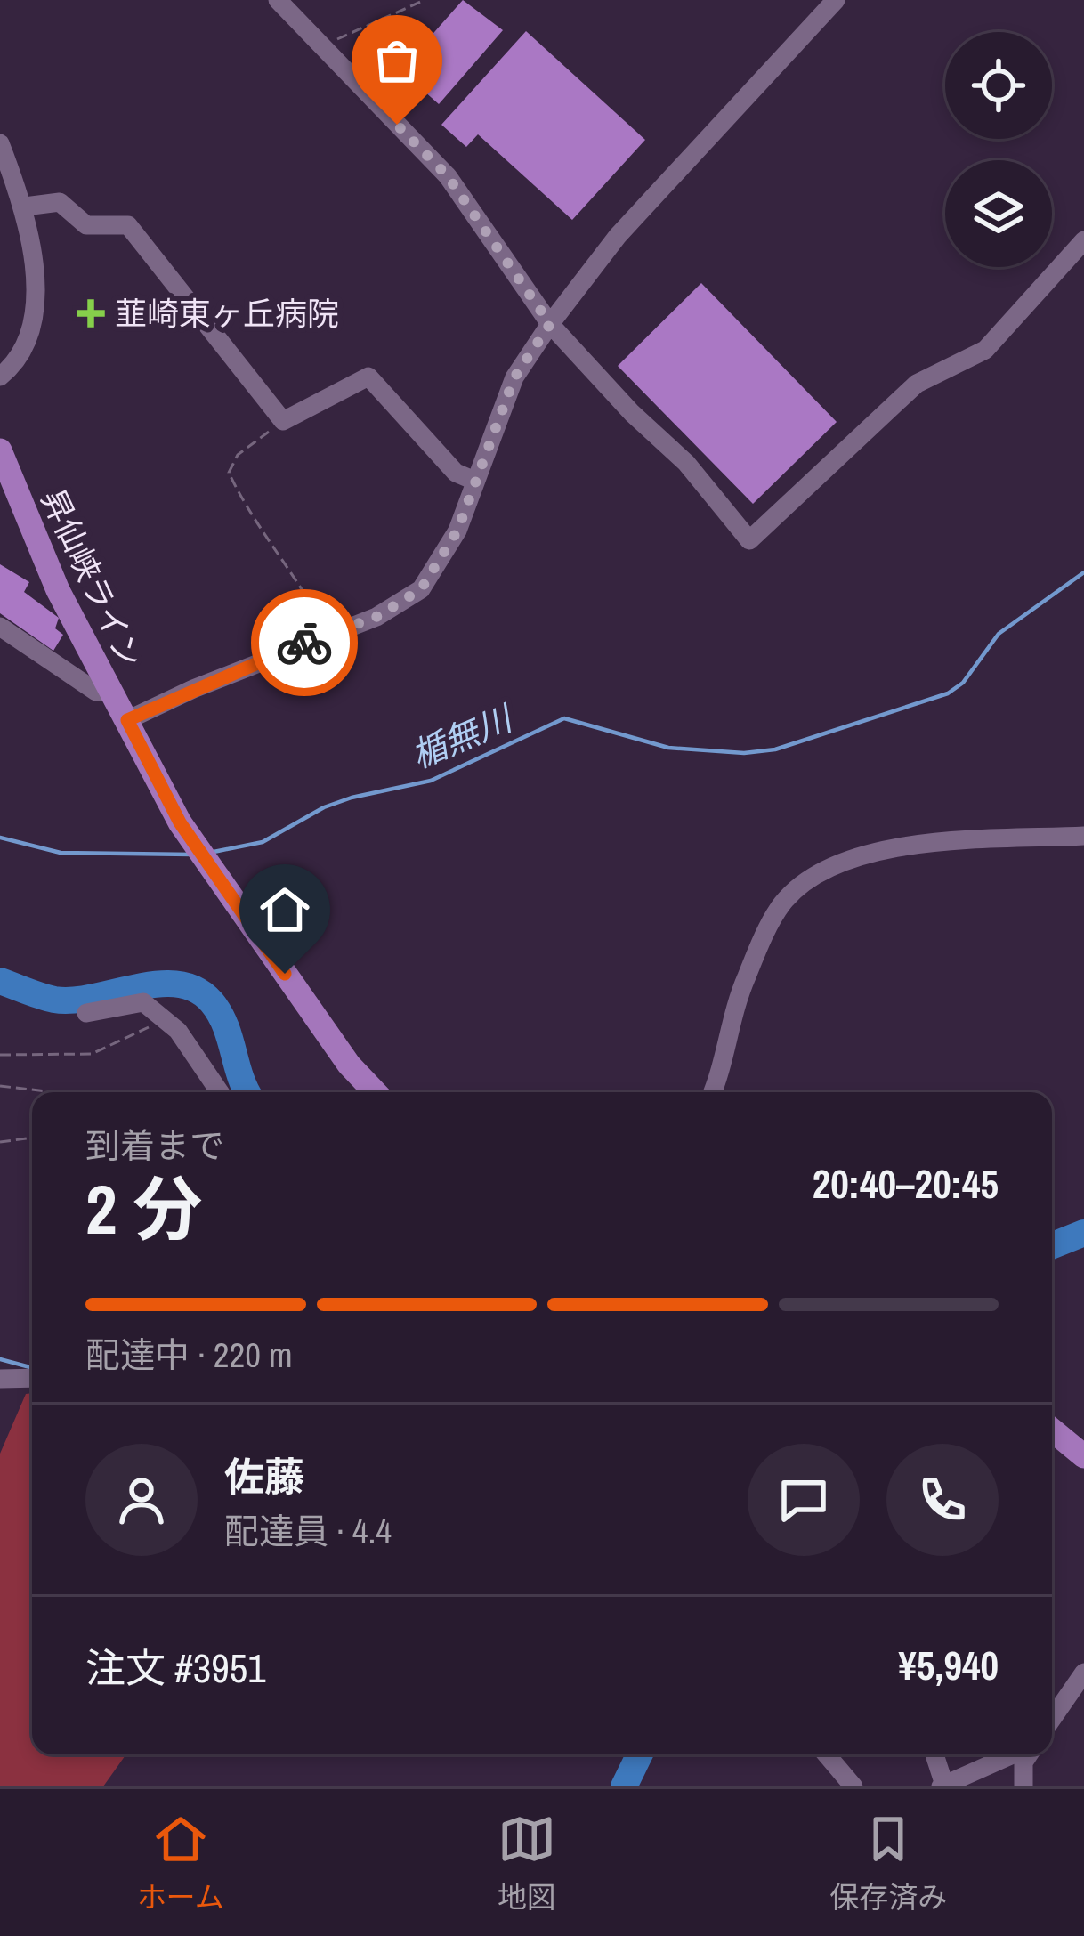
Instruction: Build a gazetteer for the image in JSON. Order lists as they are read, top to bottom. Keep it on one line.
{"streets":{"main road":["昇仙峡ライン"]},"water":["楯無川"],"places":{"health":["韮崎東ヶ丘病院"]},"page":{"heading":["2 分","到着まで","20:40–20:45"],"panel":["佐藤","配達員 · 4.4","注文 #3951","¥5,940"],"bar":"配達中 · 220 m","tabs":["ホーム","地図","保存済み"]}}
